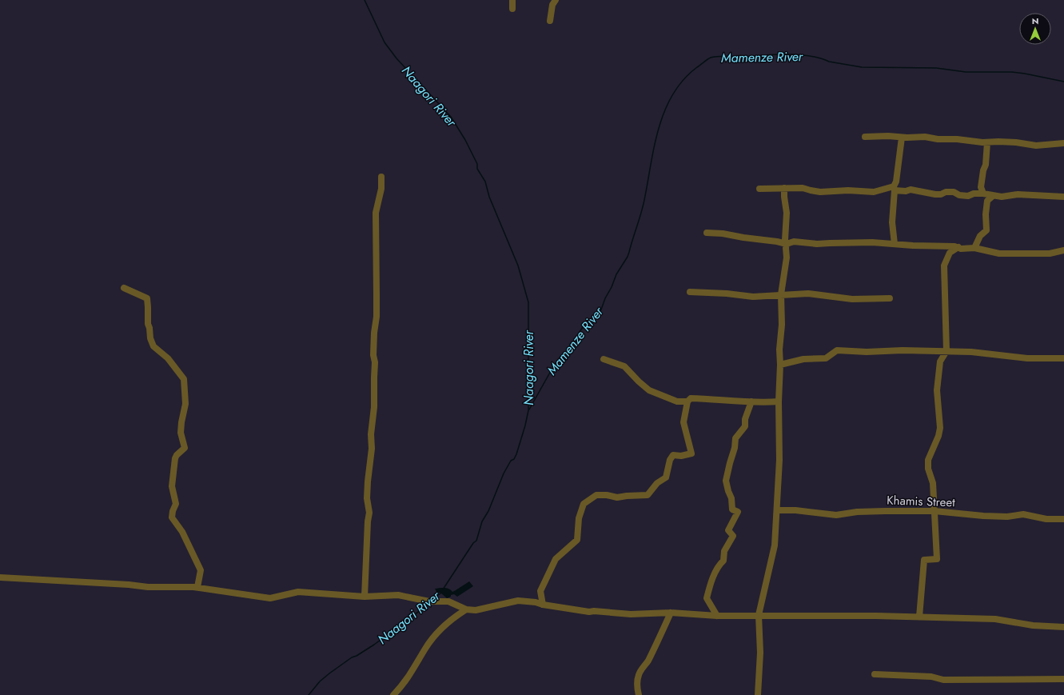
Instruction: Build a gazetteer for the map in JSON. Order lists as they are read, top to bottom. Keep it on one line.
{"streets":{"street":["Khamis Street"]},"water":["Mamenze River","Naagori River"],"north":"top"}
